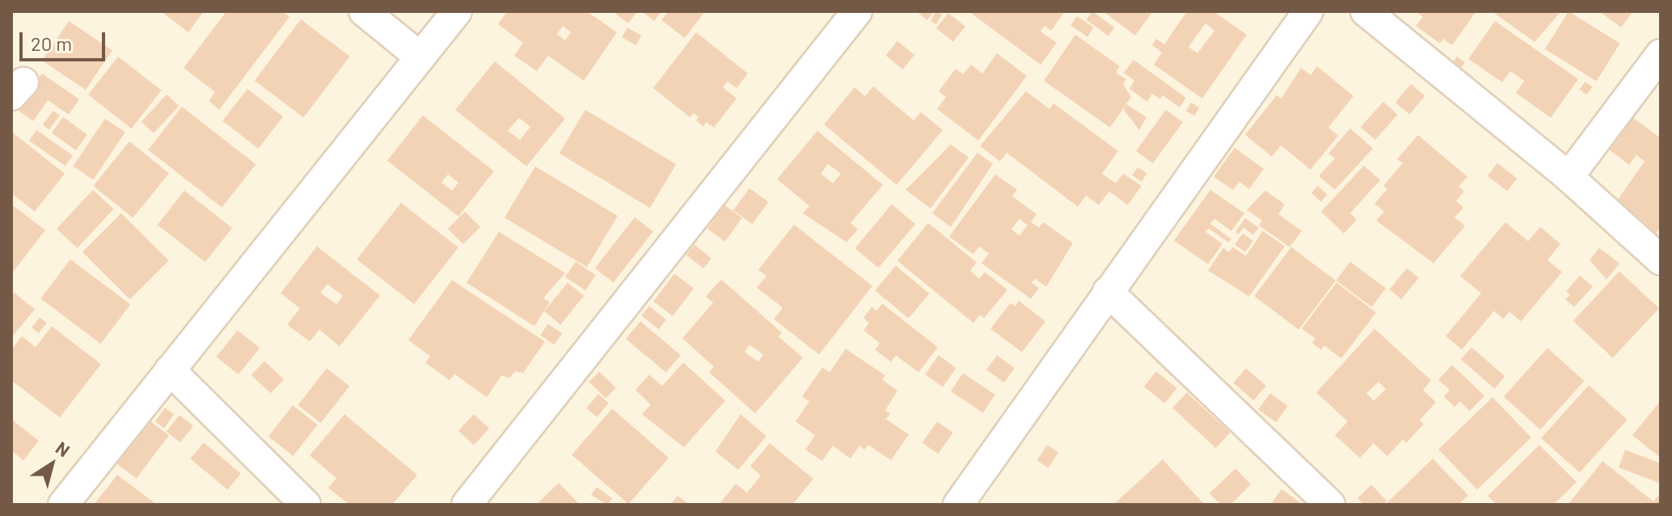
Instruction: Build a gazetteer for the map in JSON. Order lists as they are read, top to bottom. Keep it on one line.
{"scale_bar":"20 m","north":"top right"}
